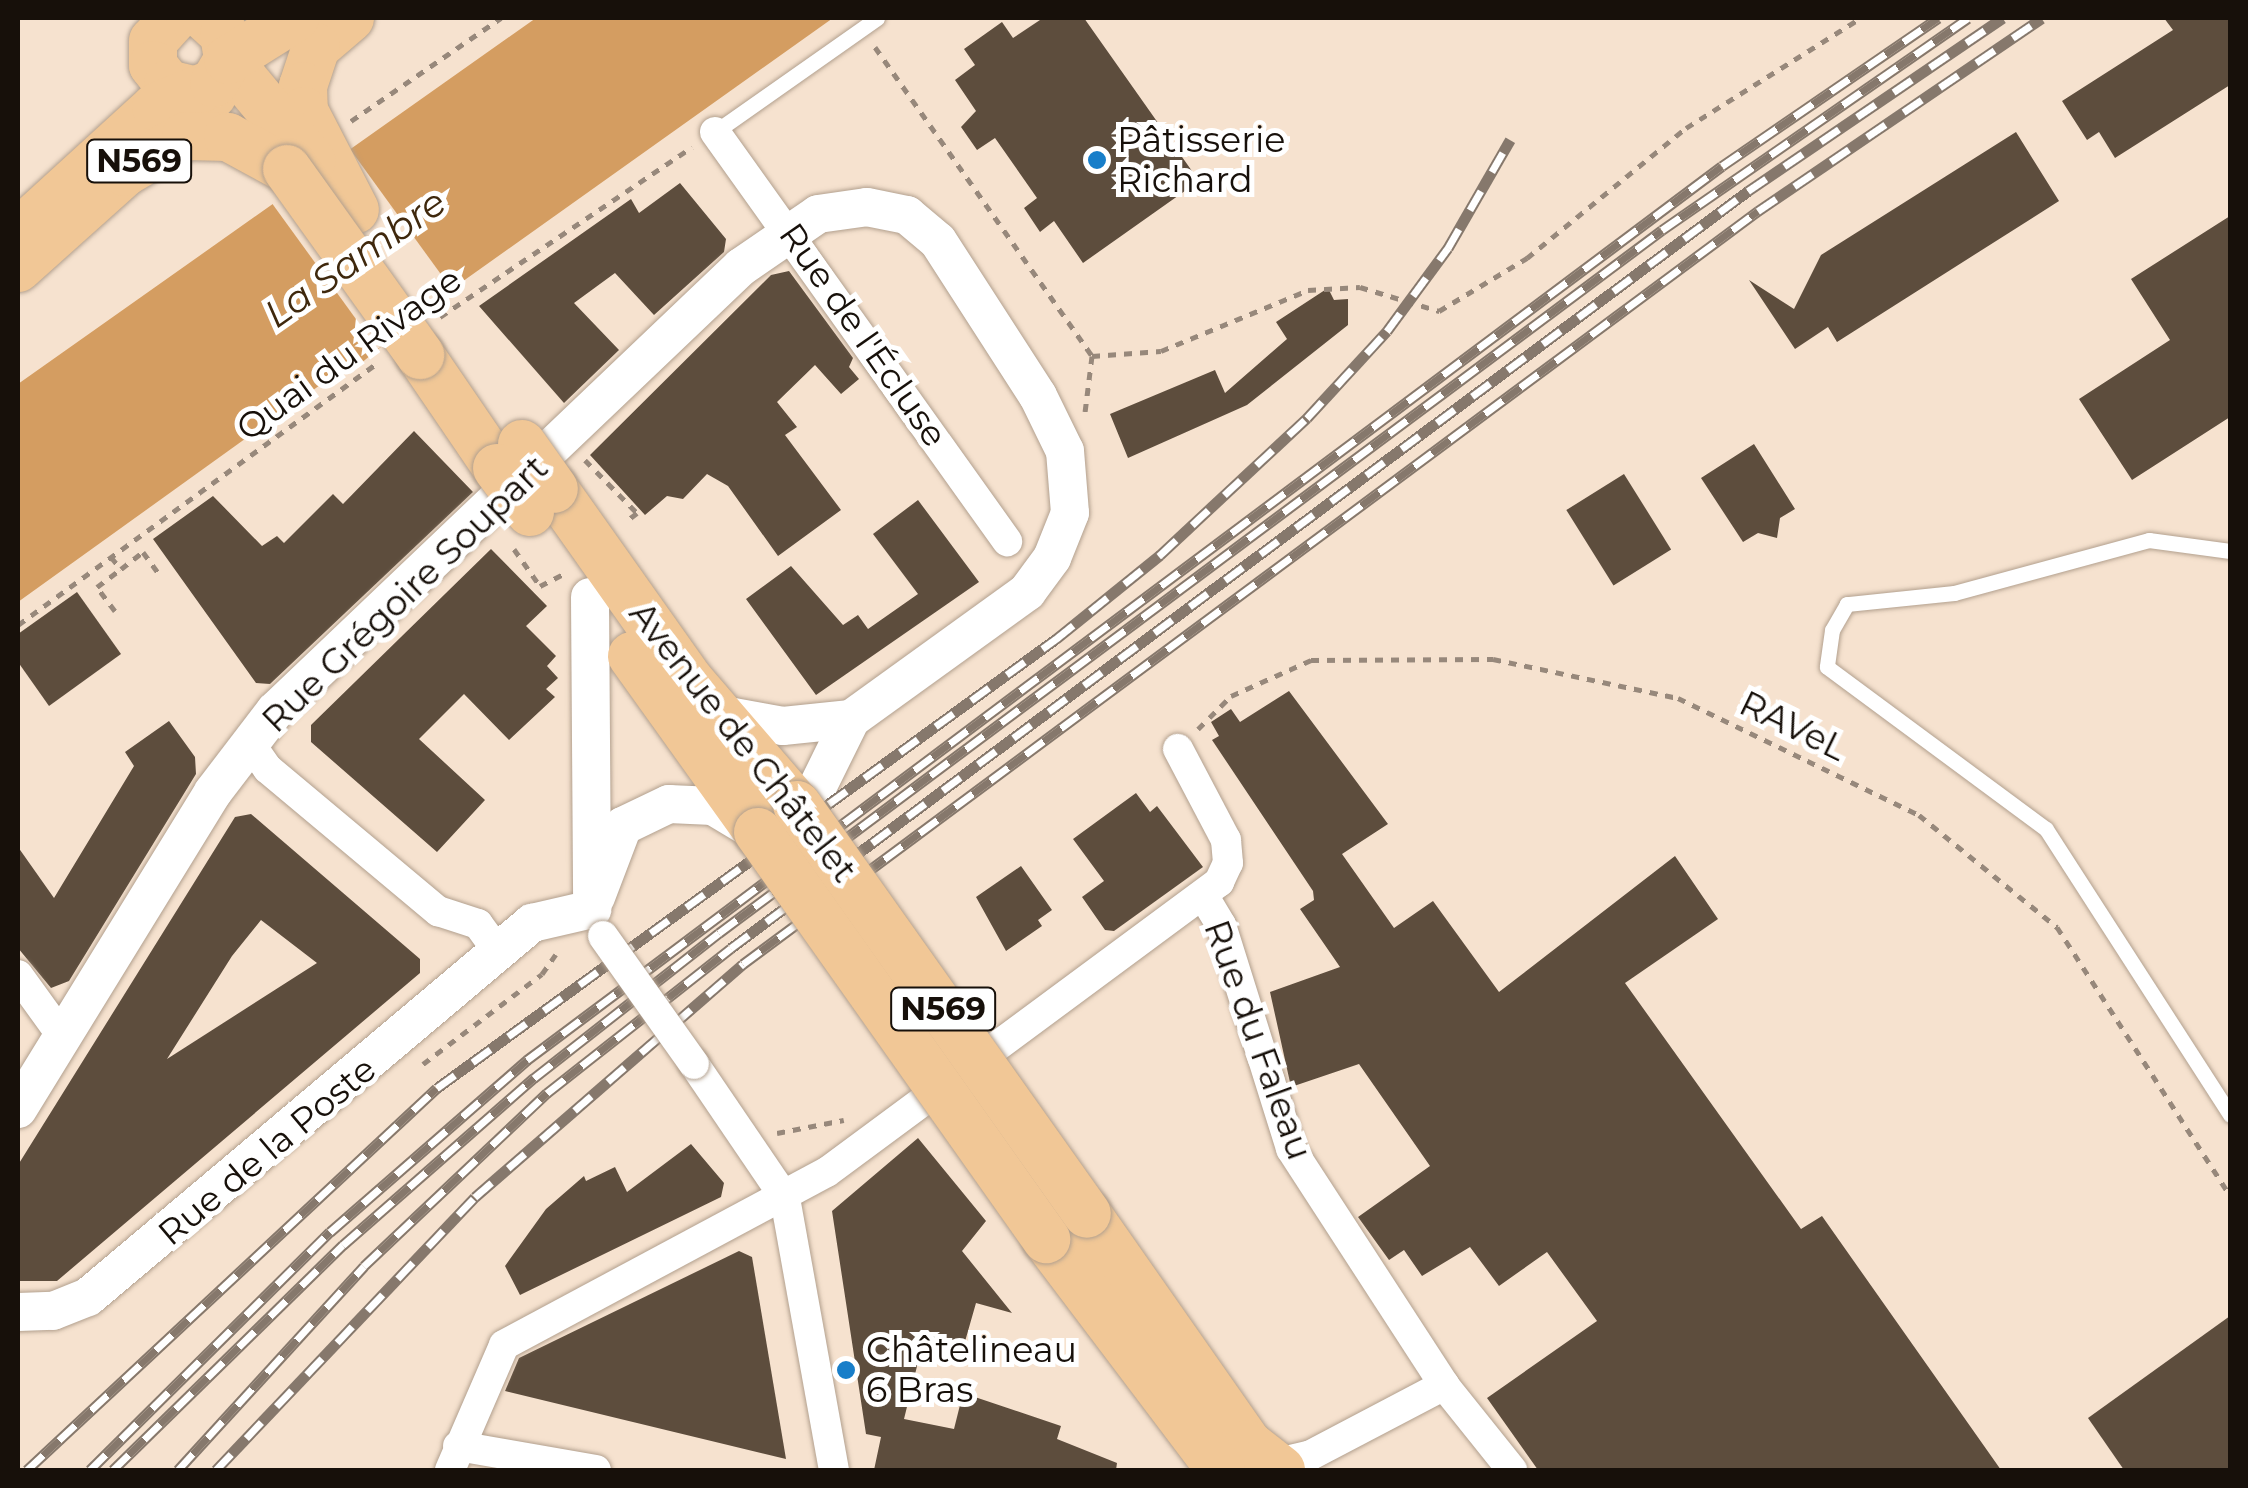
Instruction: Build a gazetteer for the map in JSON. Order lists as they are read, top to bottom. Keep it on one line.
{"streets":{"main road":["N569","Avenue de Châtelet"],"street":["Rue de l'Écluse","Rue Grégoire Soupart","Rue du Faleau","Rue de la Poste"],"path":["Quai du Rivage","RAVeL"]},"crossings":[["N569","Avenue de Châtelet"],["Rue de l'Écluse","Quai du Rivage"],["Rue de l'Écluse","Rue Grégoire Soupart"],["Quai du Rivage","Avenue de Châtelet"],["Rue Grégoire Soupart","Avenue de Châtelet"]],"water":["La Sambre"],"places":["Pâtisserie Richard","Châtelineau 6 Bras"]}
